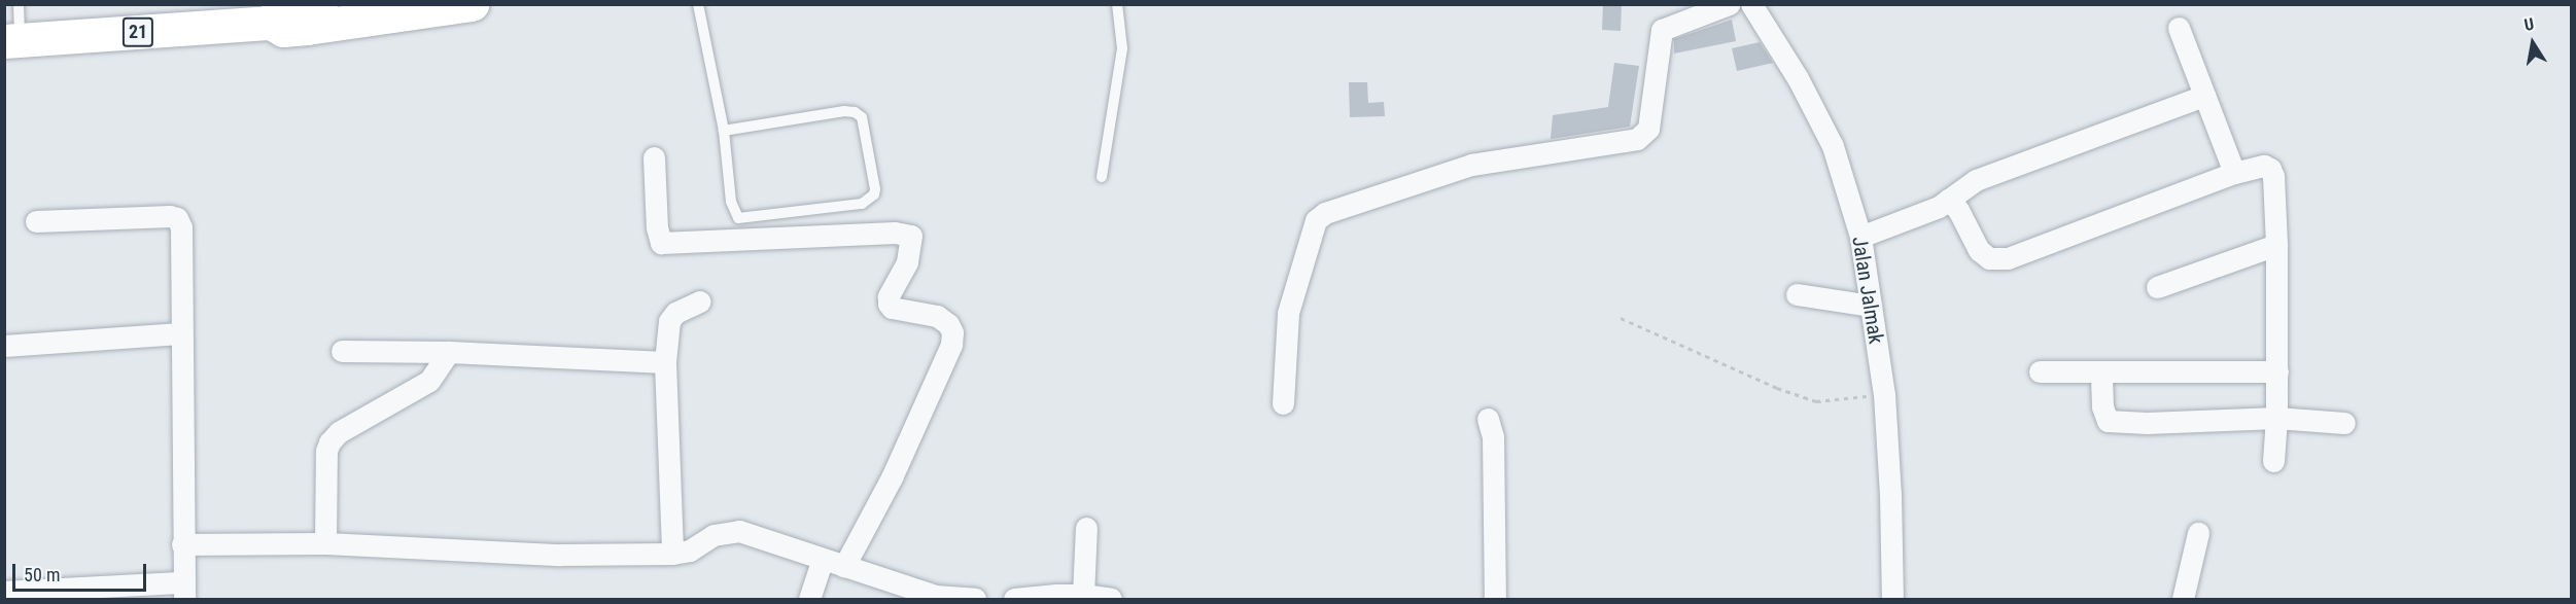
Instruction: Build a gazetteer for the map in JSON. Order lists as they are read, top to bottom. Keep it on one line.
{"streets":{"highway":["21"],"street":["Jalan Jalmak"]},"scale_bar":"50 m","north":"top"}
